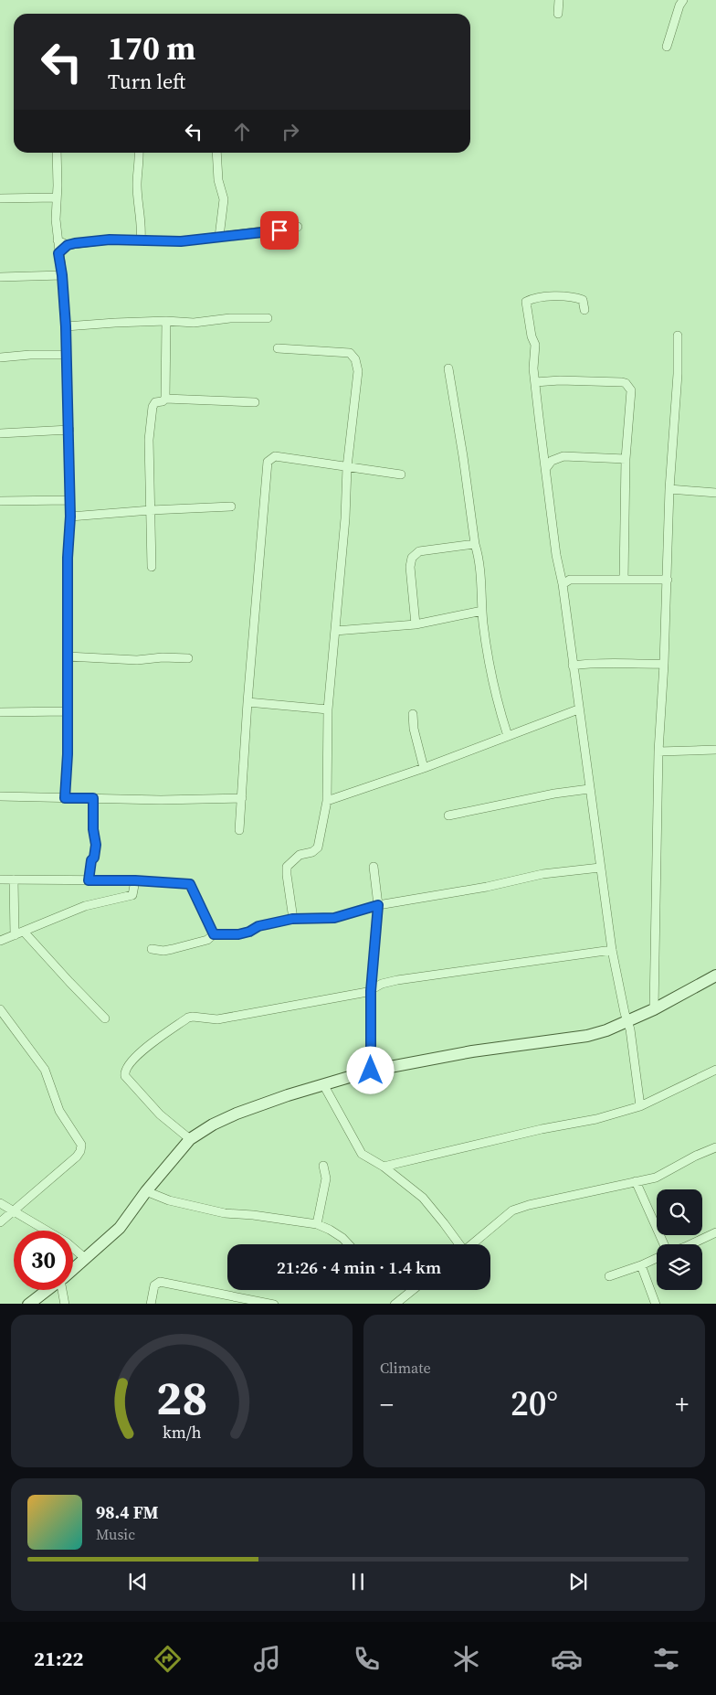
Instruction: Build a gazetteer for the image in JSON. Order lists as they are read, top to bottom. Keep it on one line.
{"page":{"turn":["170 m","Turn left"],"limit":"30","trip":"21:26 · 4 min · 1.4 km","tile":"Climate","heat":["−","20°","+"],"song":["98.4 FM","Music"],"tabs":"21:22","gauge":["28","km/h"]}}
